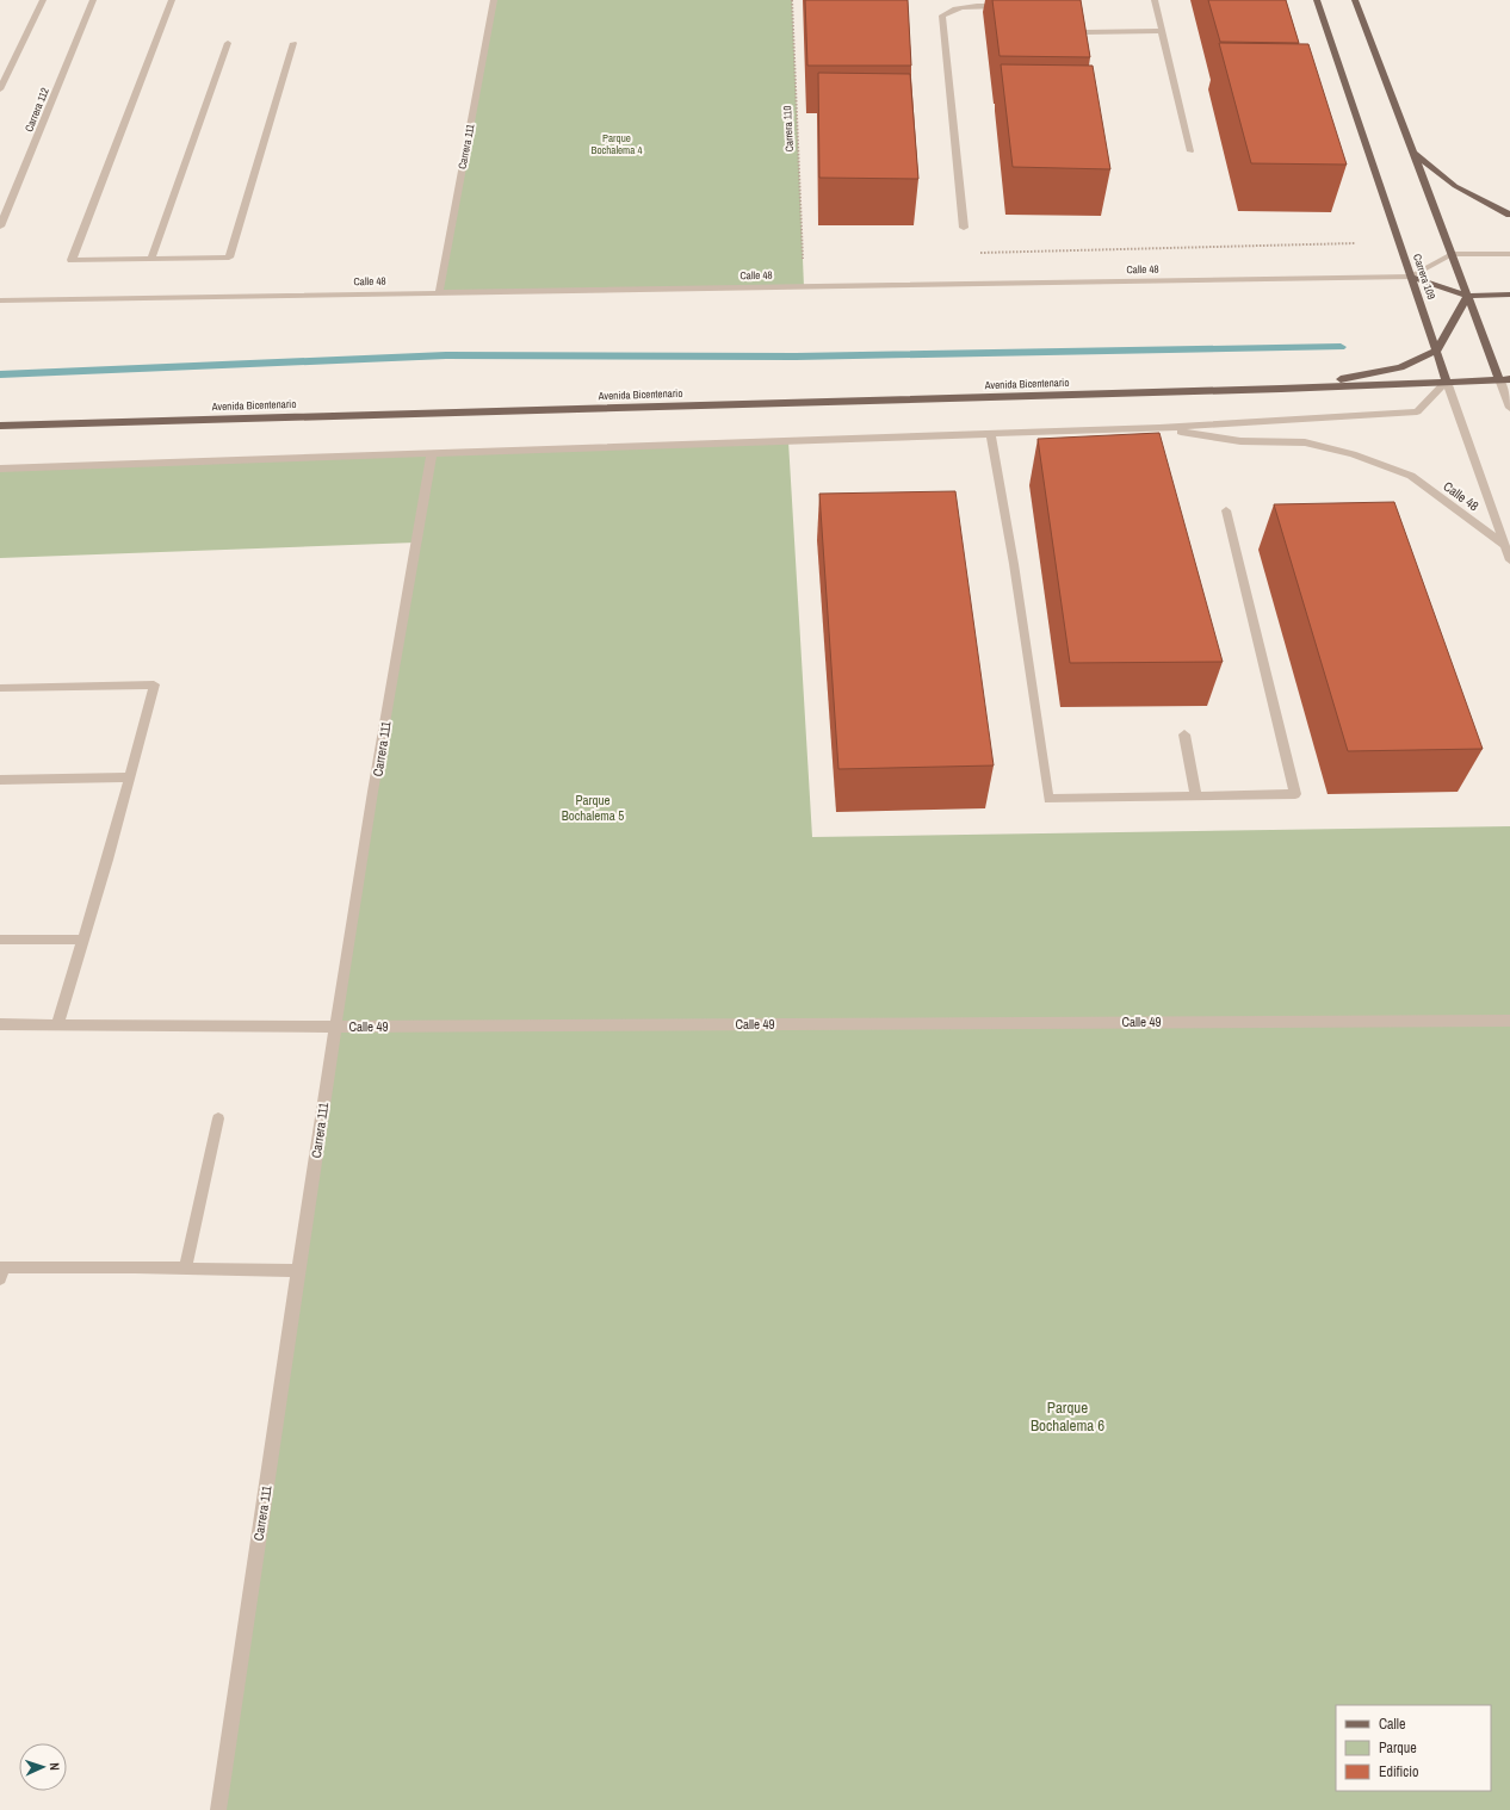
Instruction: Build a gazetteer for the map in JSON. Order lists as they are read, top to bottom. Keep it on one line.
{"streets":{"main road":["Calle 48","Carrera 109","Avenida Bicentenario"],"street":["Carrera 112","Carrera 111","Calle 49"],"path":["Carrera 110"]},"crossings":[["Carrera 111","Calle 48"],["Carrera 111","Calle 49"],["Calle 48","Carrera 109"],["Calle 48","Avenida Bicentenario"],["Carrera 109","Avenida Bicentenario"]],"parks":["Parque Bochalema 4","Parque Bochalema 5","Parque Bochalema 6"],"legend":["Calle","Parque","Edificio"],"north":"right"}
